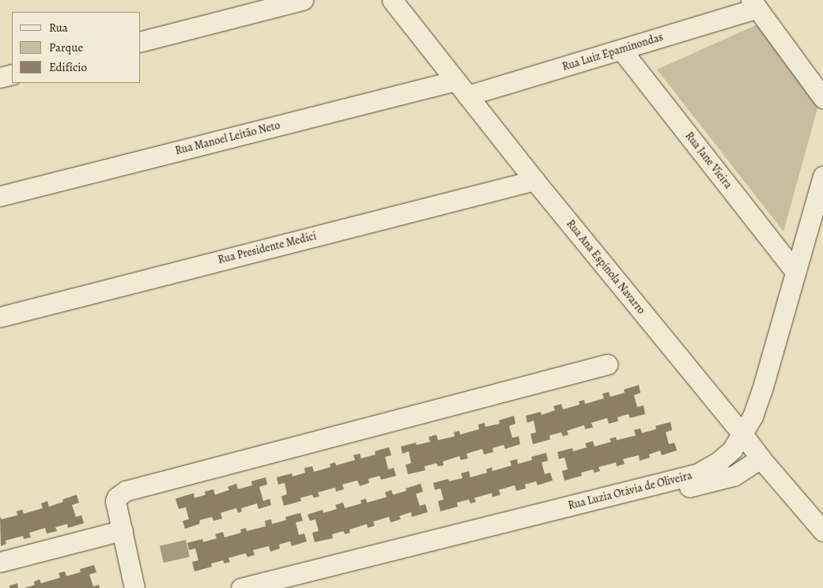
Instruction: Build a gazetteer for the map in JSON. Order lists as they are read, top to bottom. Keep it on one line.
{"streets":{"street":["Rua Luiz Epaminondas","Rua Manoel Leitão Neto","Rua Jane Vieira","Rua Presidente Medici","Rua Ana Espínola Navarro","Rua Luzia Otávia de Oliveira"]},"crossings":[["Rua Luiz Epaminondas","Rua Jane Vieira"],["Rua Luiz Epaminondas","Rua Ana Espínola Navarro"],["Rua Manoel Leitão Neto","Rua Ana Espínola Navarro"],["Rua Jane Vieira","Rua Luzia Otávia de Oliveira"],["Rua Presidente Medici","Rua Ana Espínola Navarro"],["Rua Ana Espínola Navarro","Rua Luzia Otávia de Oliveira"]],"legend":["Rua","Parque","Edifício"]}
